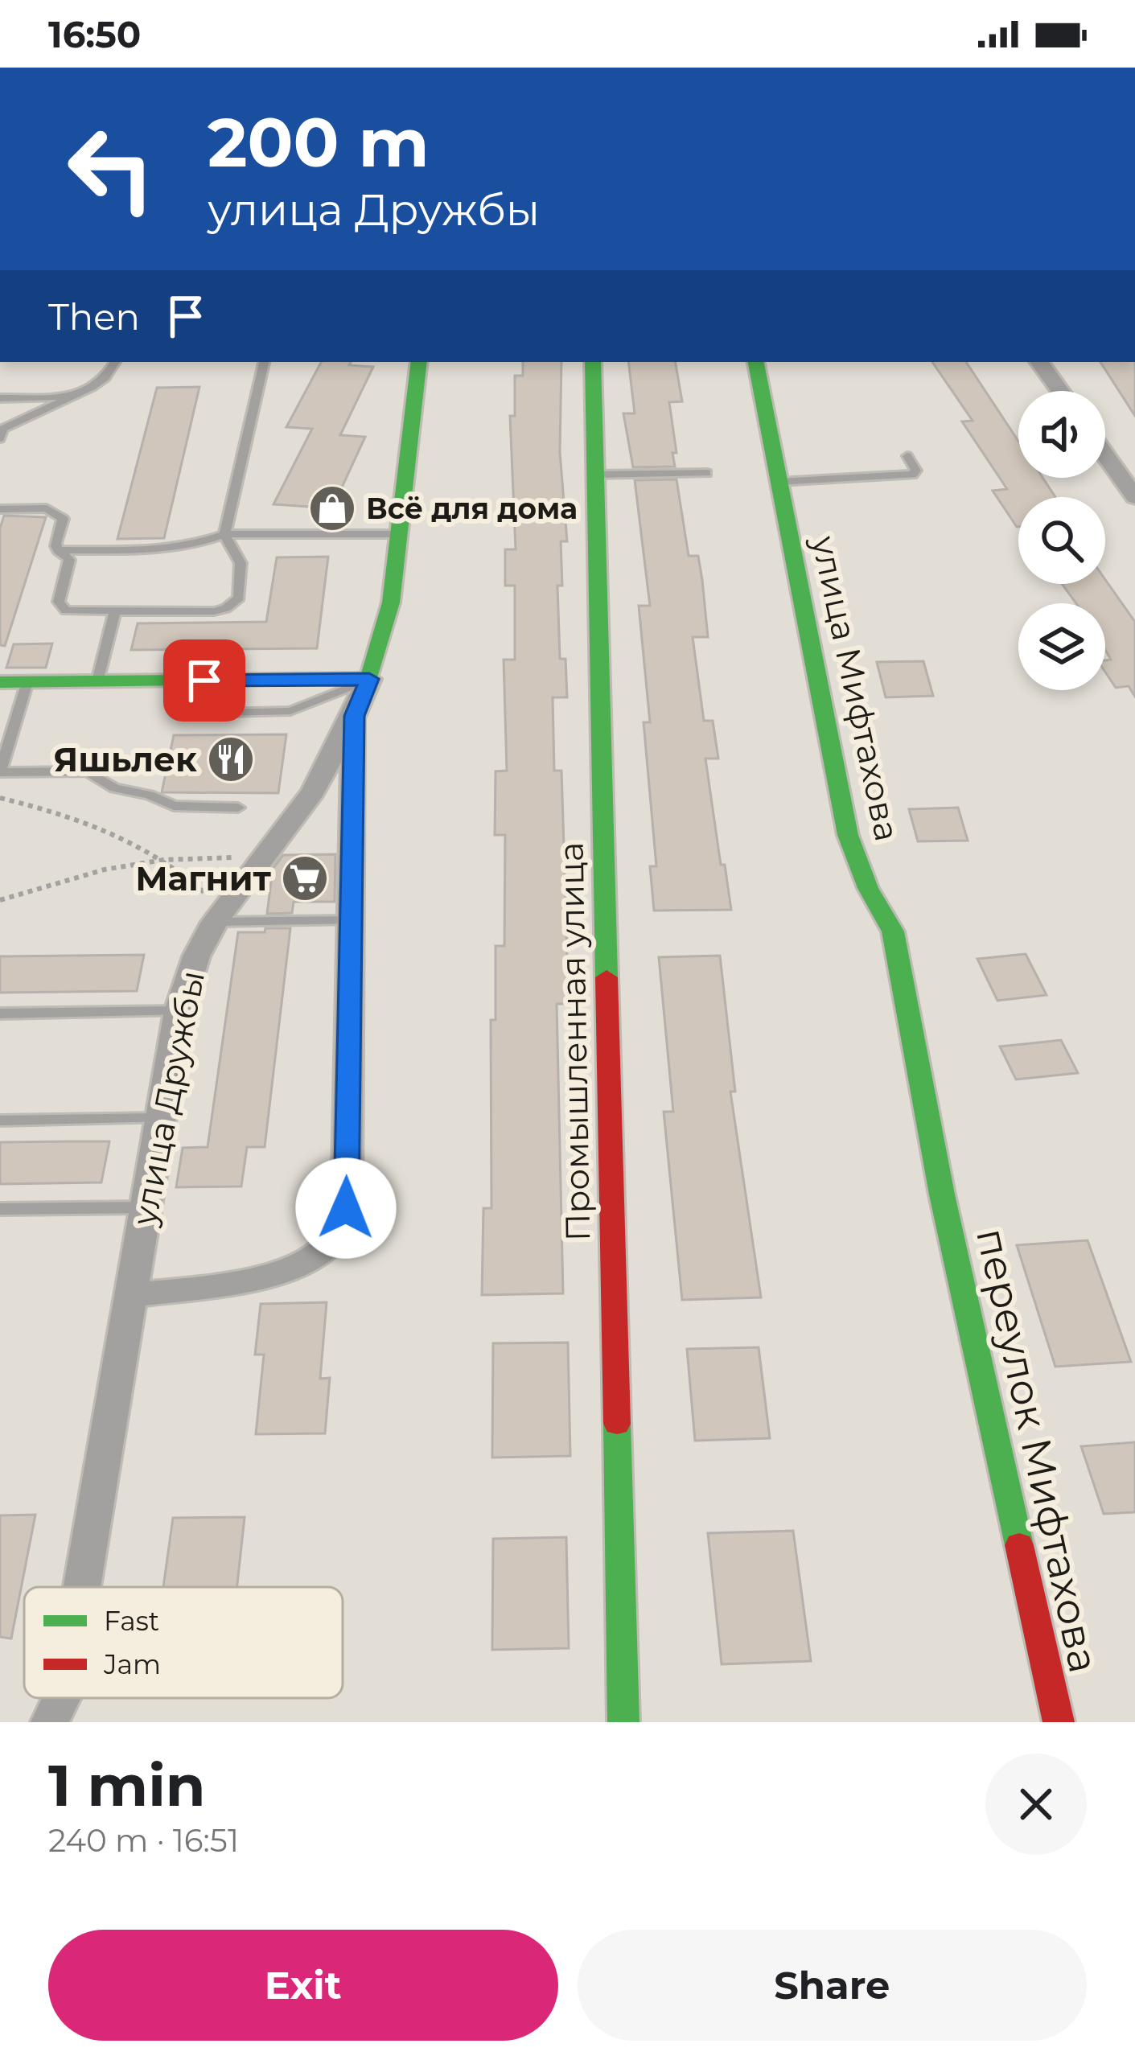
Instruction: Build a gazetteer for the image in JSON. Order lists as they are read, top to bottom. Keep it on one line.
{"streets":{"street":["улица Мифтахова","Промышленная улица","улица Дружбы","переулок Мифтахова"]},"crossings":[["улица Мифтахова","переулок Мифтахова"]],"places":{"shop":["Всё для дома"],"restaurant":["Яшьлек"],"supermarket":["Магнит"]},"legend":["Fast","Jam"],"page":{"status":"16:50","turn":["200 m","улица Дружбы"],"then":"Then","heading":["1 min","240 m · 16:51"],"buttons":["Exit","Share"]}}
